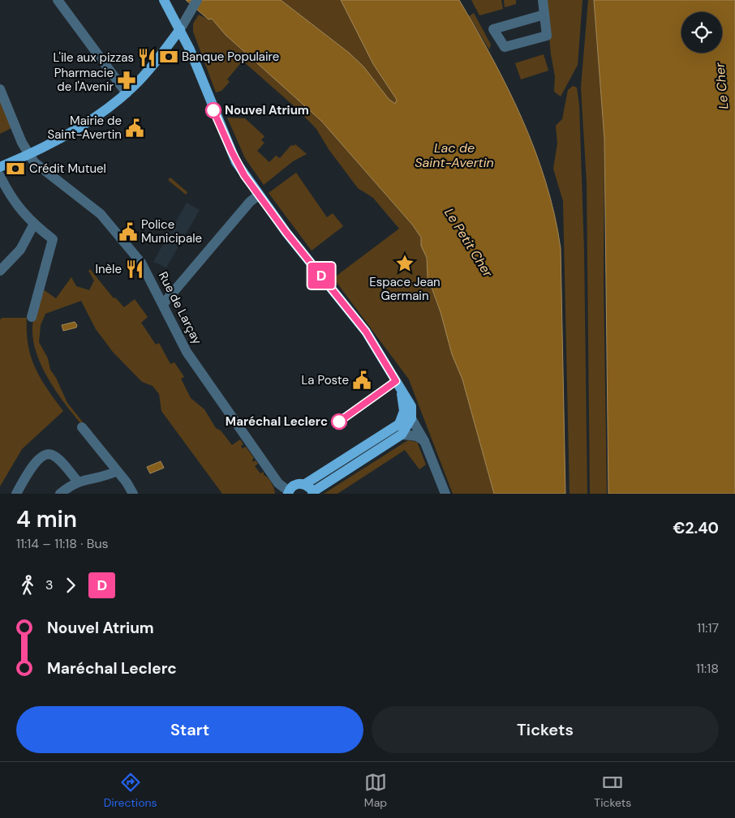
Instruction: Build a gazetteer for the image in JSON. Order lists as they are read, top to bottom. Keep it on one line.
{"streets":{"street":["Rue de Larçay"]},"water":["Le Cher","Lac de Saint-Avertin","Le Petit Cher"],"places":{"bank":["Banque Populaire","Crédit Mutuel"],"restaurant":["L'ile aux pizzas","Inèle"],"pharmacy":["Pharmacie de l'Avenir"],"other":["Nouvel Atrium","Maréchal Leclerc"],"public building":["Mairie de Saint-Avertin","Police Municipale","La Poste"],"place":["Espace Jean Germain"]},"lines":["bus line D"],"page":{"on_map":"D","heading":["4 min","11:14 – 11:18 · Bus","€2.40"],"legs":["3","D"],"list":[{"name":"Nouvel Atrium","value":"11:17"},{"name":"Maréchal Leclerc","value":"11:18"}],"buttons":["Start","Tickets"],"tabs":["Directions","Map","Tickets"]}}
